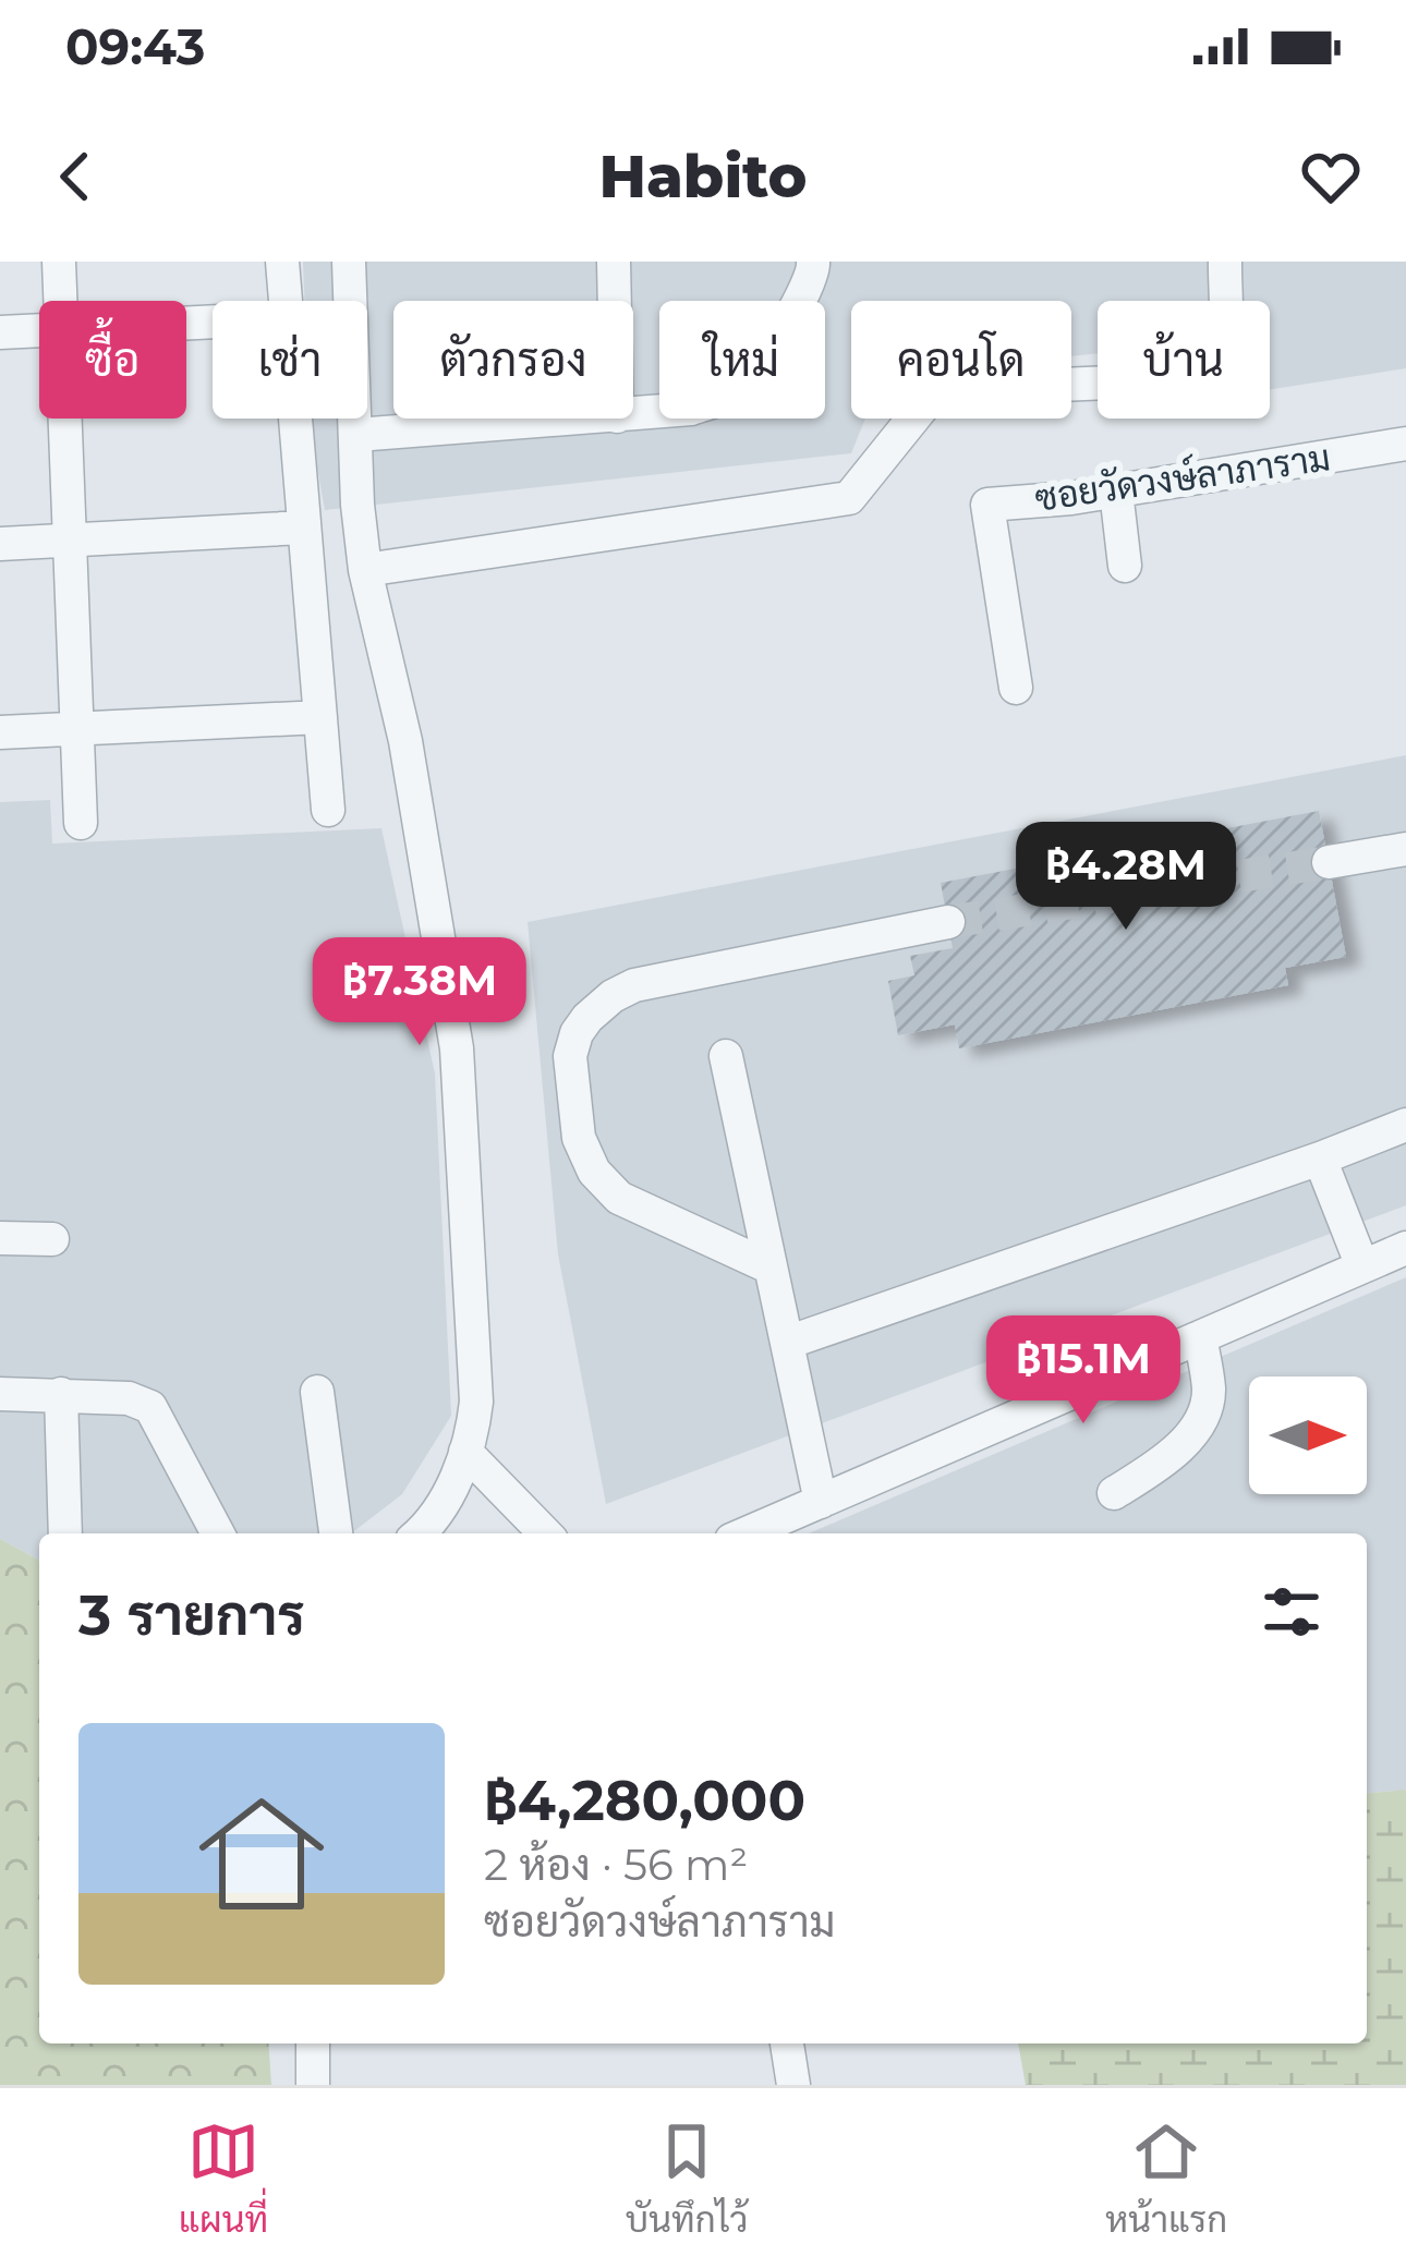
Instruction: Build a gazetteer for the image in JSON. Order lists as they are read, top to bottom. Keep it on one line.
{"streets":{"street":["ซอยวัดวงษ์ลาภาราม"]},"north":"right","page":{"status":"09:43","header":"Habito","chip":["ซื้อ","เช่า","ตัวกรอง","ใหม่","คอนโด","บ้าน"],"price":["฿4.28M","฿7.38M","฿15.1M"],"heading":"3 รายการ","list":[{"name":"฿4,280,000","note":"2 ห้อง · 56 m² · ซอยวัดวงษ์ลาภาราม"}],"tabs":["แผนที่","บันทึกไว้","หน้าแรก"]}}
